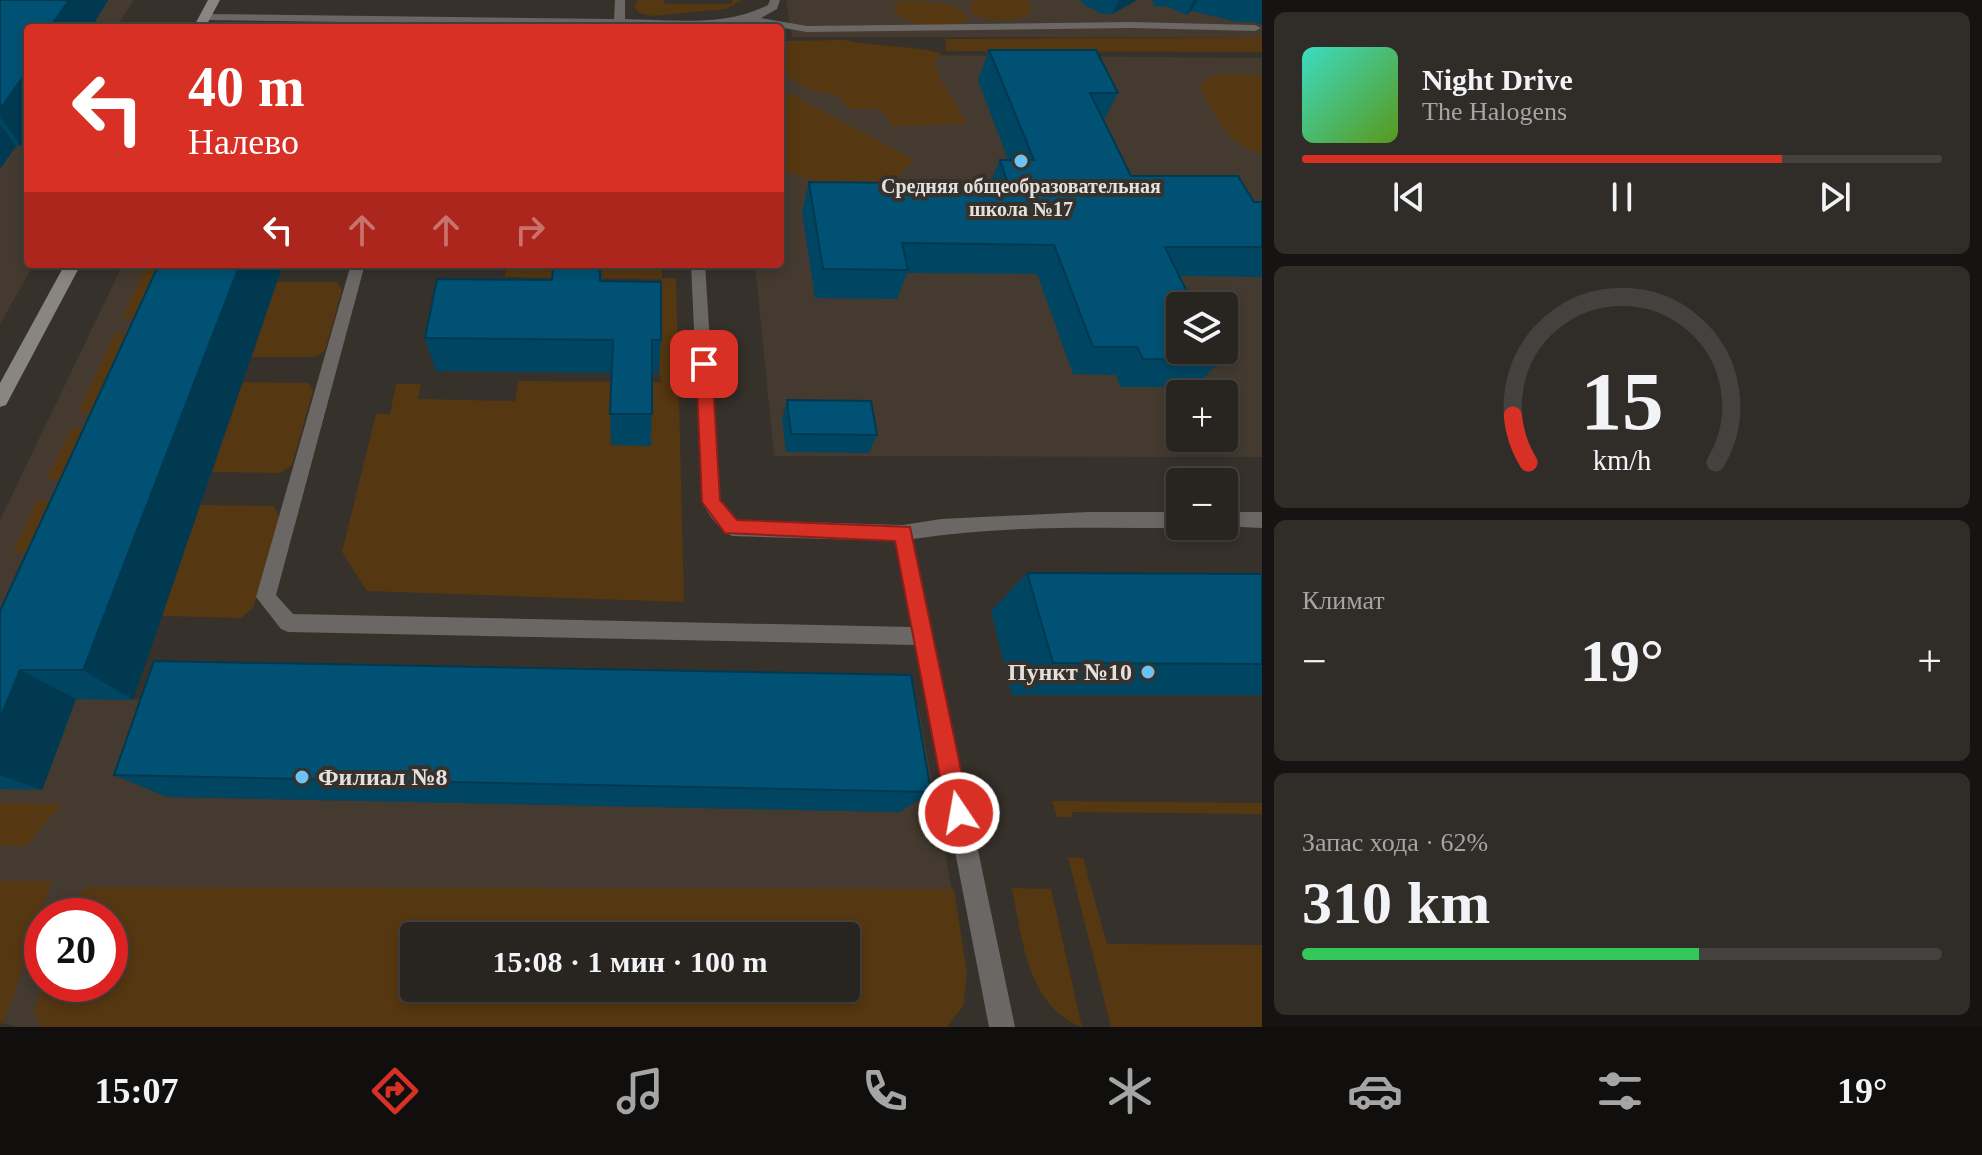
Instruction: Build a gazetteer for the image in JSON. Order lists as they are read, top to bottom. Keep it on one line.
{"places":["Средняя общеобразовательная школа №17","Пункт №10","Филиал №8"],"page":{"turn":["40 m","Налево"],"song":["Night Drive","The Halogens"],"map_buttons":["+","−"],"tile":["Климат",["Запас хода · 62%","310 km"]],"heat":["−","19°","+"],"limit":"20","trip":"15:08 · 1 мин · 100 m","tabs":["15:07","19°"],"gauge":["15","km/h"]}}
